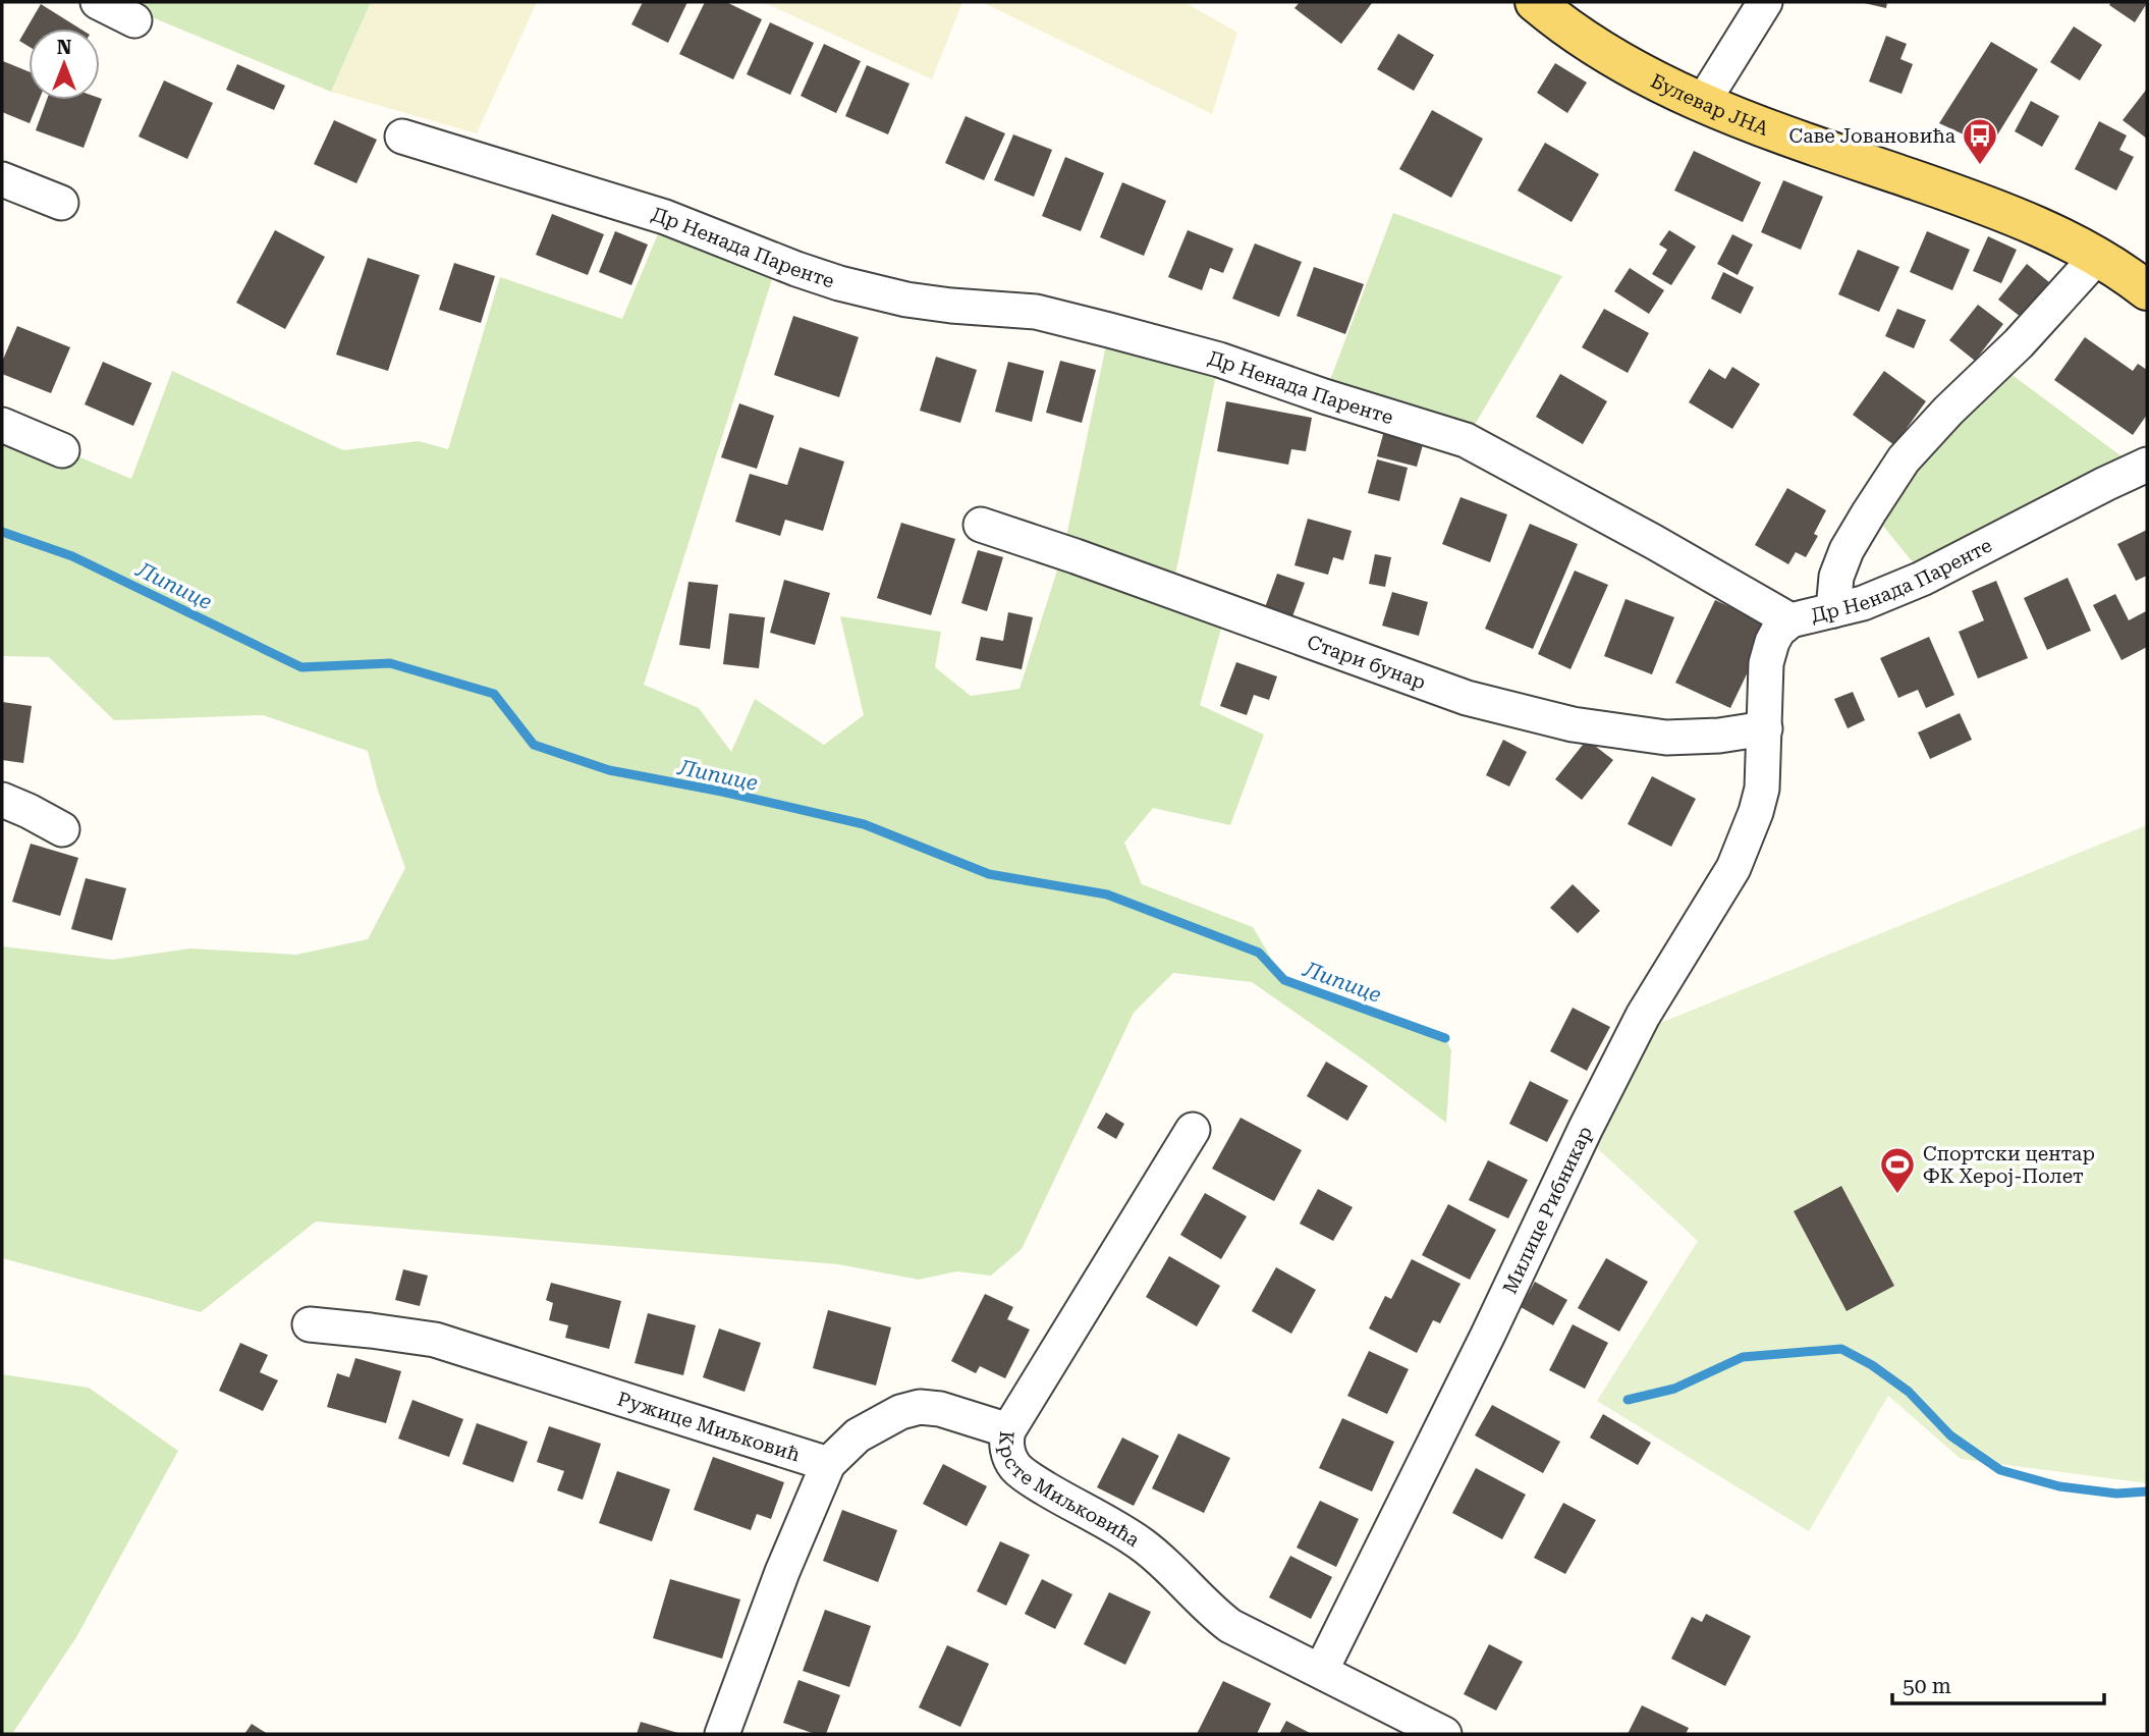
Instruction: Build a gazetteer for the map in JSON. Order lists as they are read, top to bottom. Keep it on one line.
{"streets":{"main road":["Булевар ЈНА"],"street":["Др Ненада Паренте","Стари бунар","Милице Рибникар","Ружице Миљковић","Крсте Миљковића"]},"crossings":[["Др Ненада Паренте","Милице Рибникар"],["Стари бунар","Милице Рибникар"],["Милице Рибникар","Крсте Миљковића"]],"water":["Липице"],"places":{"bus stop":["Саве Јовановића"],"sports":["Спортски центар ФК Херој-Полет"]},"scale_bar":"50 m","north":"top"}
